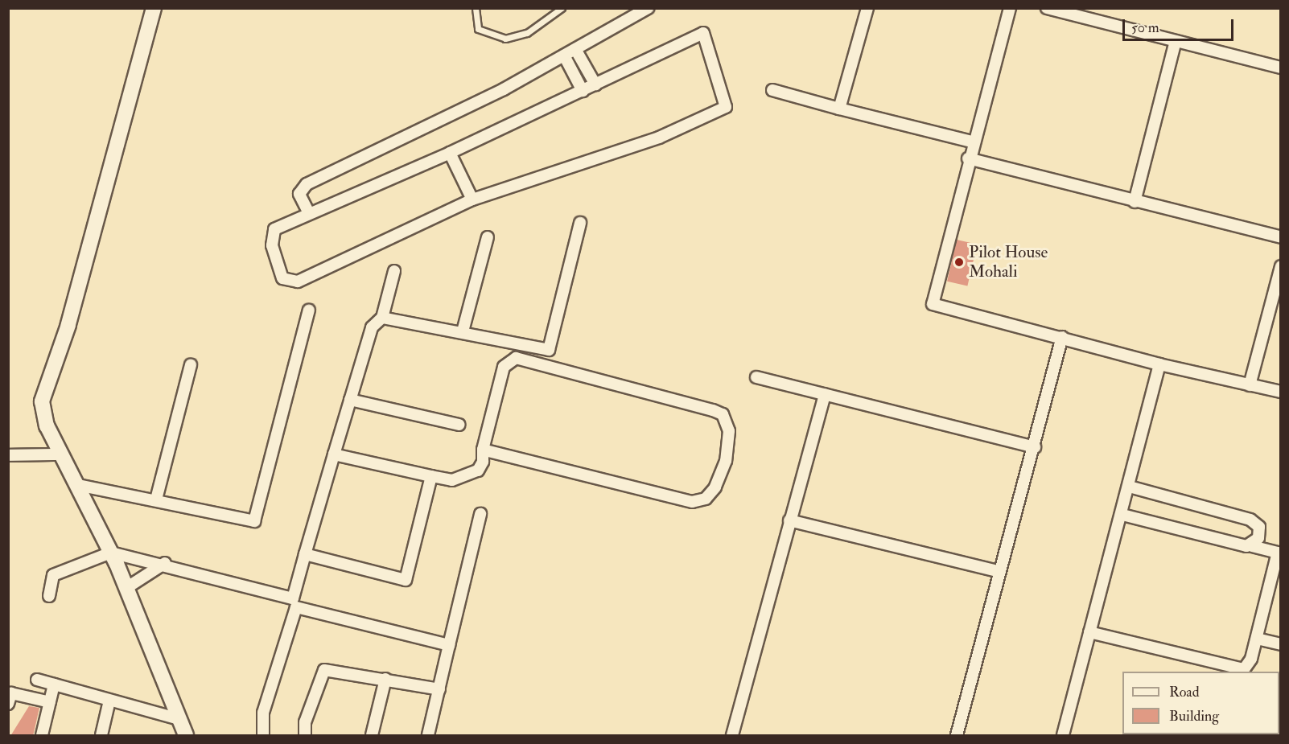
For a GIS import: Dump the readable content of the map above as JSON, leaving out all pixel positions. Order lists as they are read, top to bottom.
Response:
{
  "places": ["Pilot House Mohali"],
  "legend": ["Road", "Building"],
  "scale_bar": "50 m"
}
